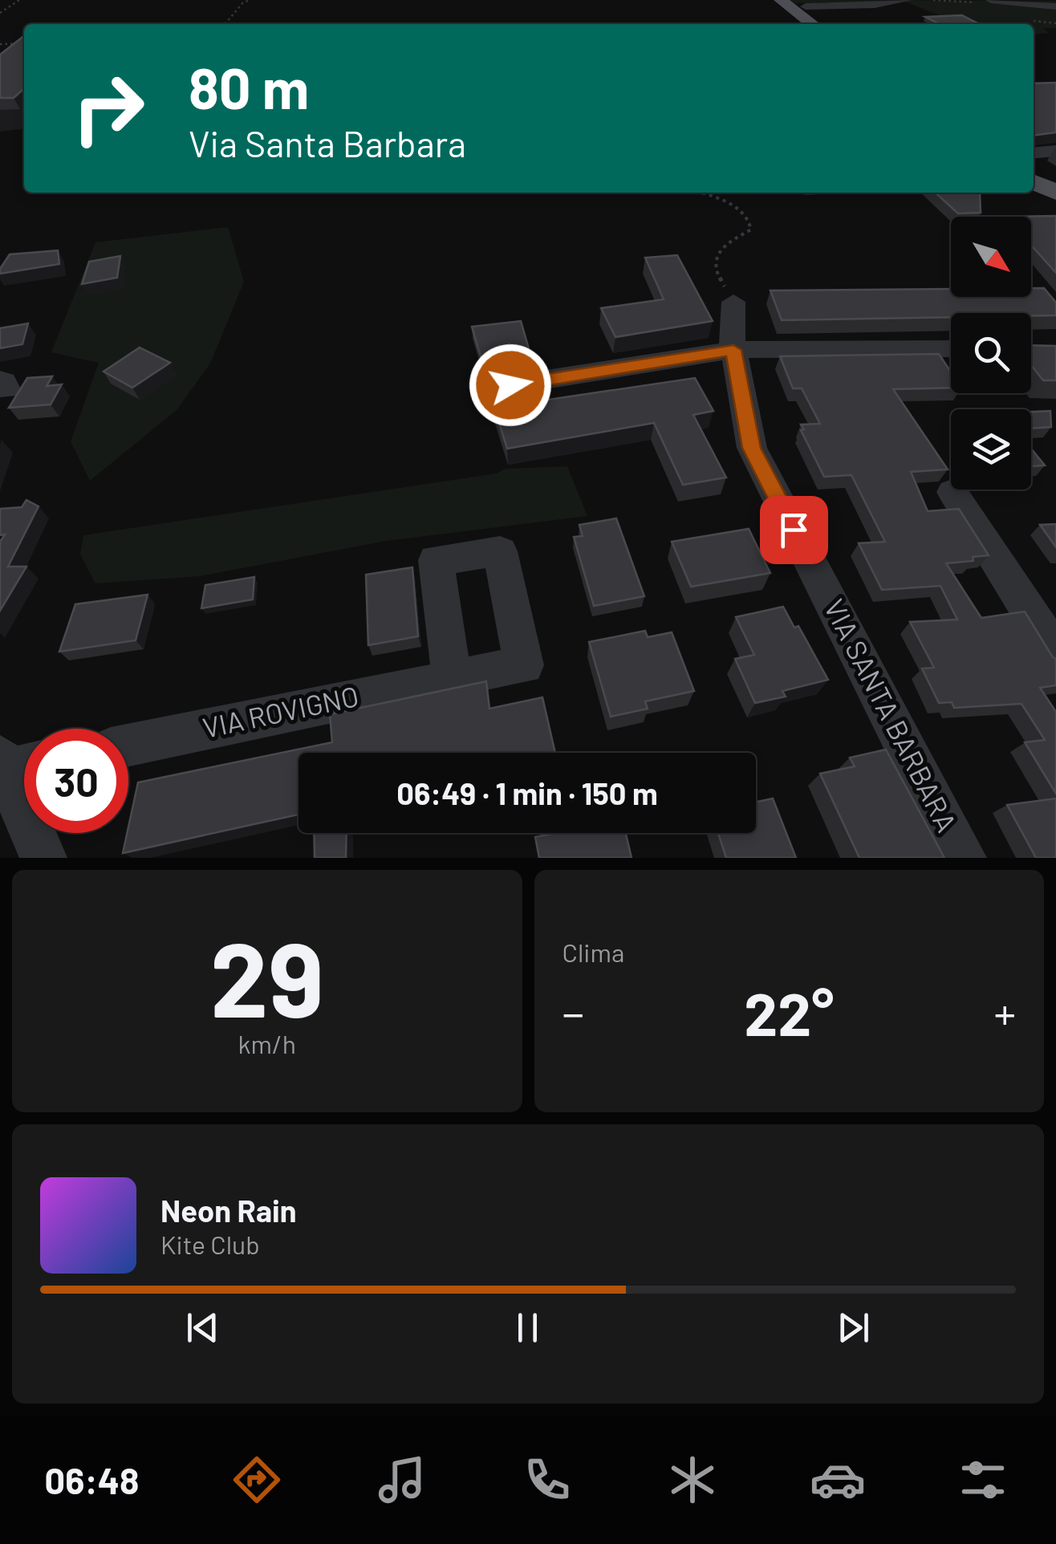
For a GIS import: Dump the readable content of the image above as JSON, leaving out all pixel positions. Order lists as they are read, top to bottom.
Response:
{
  "streets": {
    "street": ["VIA ROVIGNO", "VIA SANTA BARBARA"]
  },
  "north": "bottom right",
  "page": {
    "turn": ["80 m", "Via Santa Barbara"],
    "limit": "30",
    "trip": "06:49 · 1 min · 150 m",
    "tile": [
      ["29", "km/h"],
      "Clima"
    ],
    "heat": ["−", "22°", "+"],
    "song": ["Neon Rain", "Kite Club"],
    "tabs": "06:48"
  }
}
